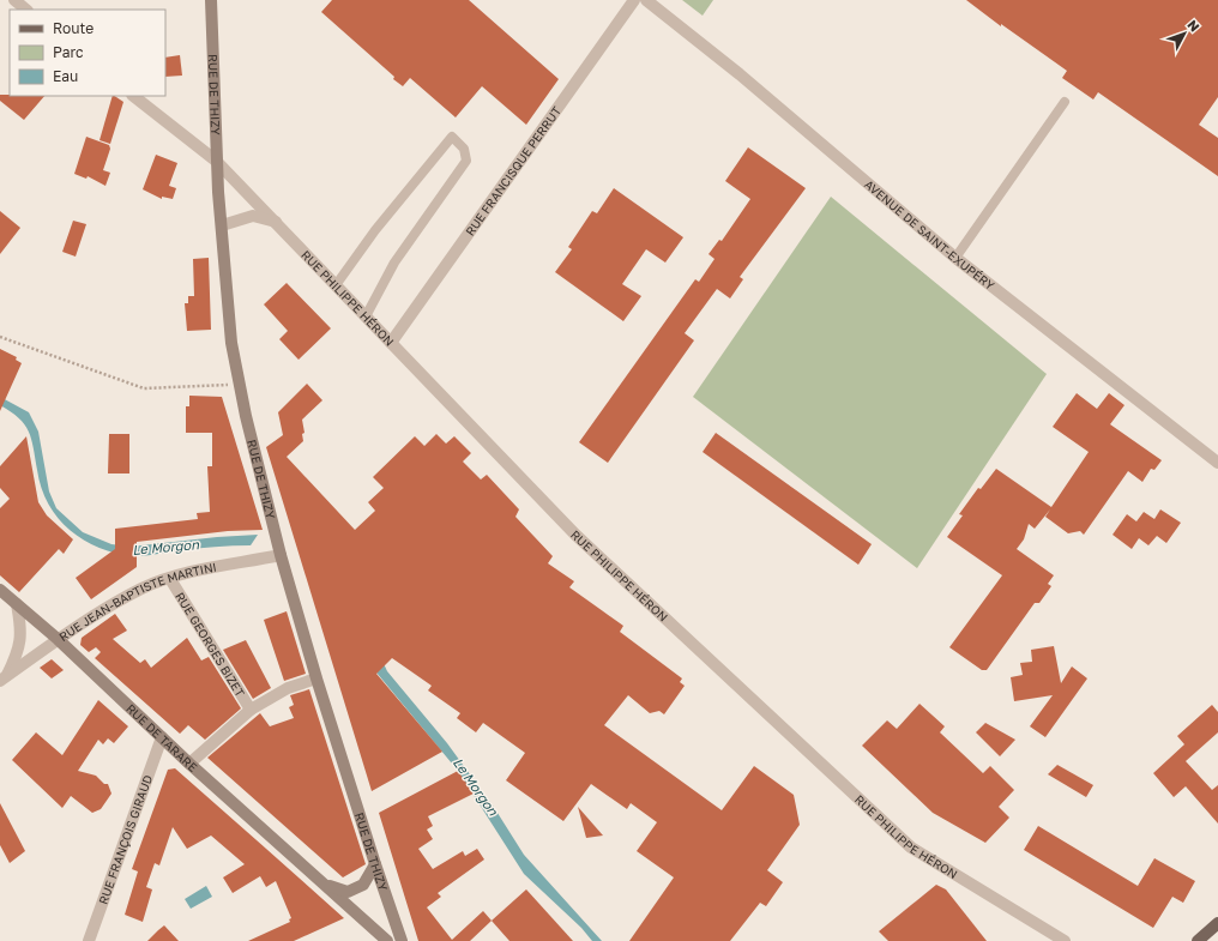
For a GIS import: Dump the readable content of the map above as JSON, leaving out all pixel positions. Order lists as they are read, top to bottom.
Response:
{
  "streets": {
    "main road": ["RUE DE THIZY", "RUE DE TARARE"],
    "street": [
      "RUE FRANCISQUE PERRUT",
      "AVENUE DE SAINT-EXUPÉRY",
      "RUE PHILIPPE HÉRON",
      "RUE JEAN-BAPTISTE MARTINI",
      "RUE GEORGES BIZET",
      "RUE FRANÇOIS GIRAUD"
    ]
  },
  "crossings": [
    ["RUE DE THIZY", "RUE PHILIPPE HÉRON"],
    ["RUE DE THIZY", "RUE JEAN-BAPTISTE MARTINI"],
    ["RUE DE THIZY", "RUE DE TARARE"],
    ["RUE FRANCISQUE PERRUT", "RUE PHILIPPE HÉRON"],
    ["RUE JEAN-BAPTISTE MARTINI", "RUE GEORGES BIZET"],
    ["RUE JEAN-BAPTISTE MARTINI", "RUE DE TARARE"],
    ["RUE DE TARARE", "RUE FRANÇOIS GIRAUD"]
  ],
  "water": ["Le Morgon"],
  "legend": ["Route", "Parc", "Eau"],
  "north": "top right"
}
